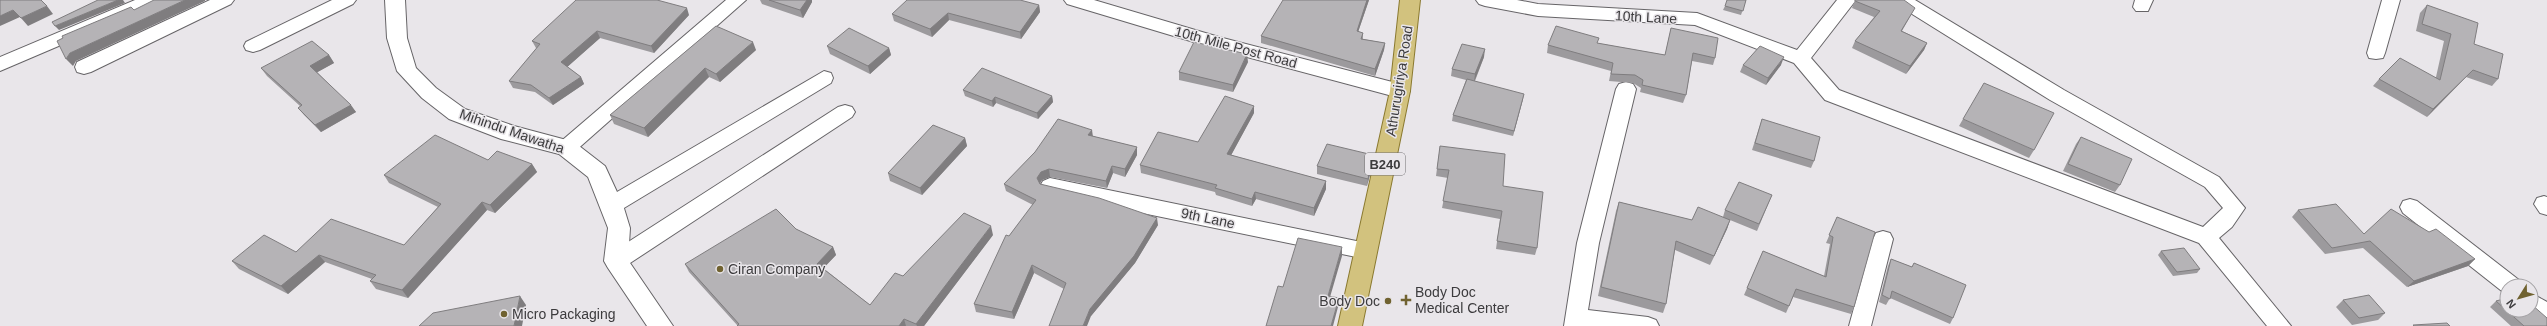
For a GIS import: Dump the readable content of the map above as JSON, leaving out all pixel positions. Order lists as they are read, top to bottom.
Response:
{
  "streets": {
    "main road": ["Athurugiriya Road", "B240"],
    "street": [
      "10th Lane",
      "10th Mile Post Road",
      "Mihindu Mawatha",
      "9th Lane"
    ]
  },
  "crossings": [
    ["10th Mile Post Road", "Athurugiriya Road"],
    ["Athurugiriya Road", "9th Lane"]
  ],
  "places": {
    "other": ["Ciran Company", "Body Doc", "Micro Packaging"],
    "health": ["Body Doc Medical Center"]
  },
  "north": "bottom left"
}
